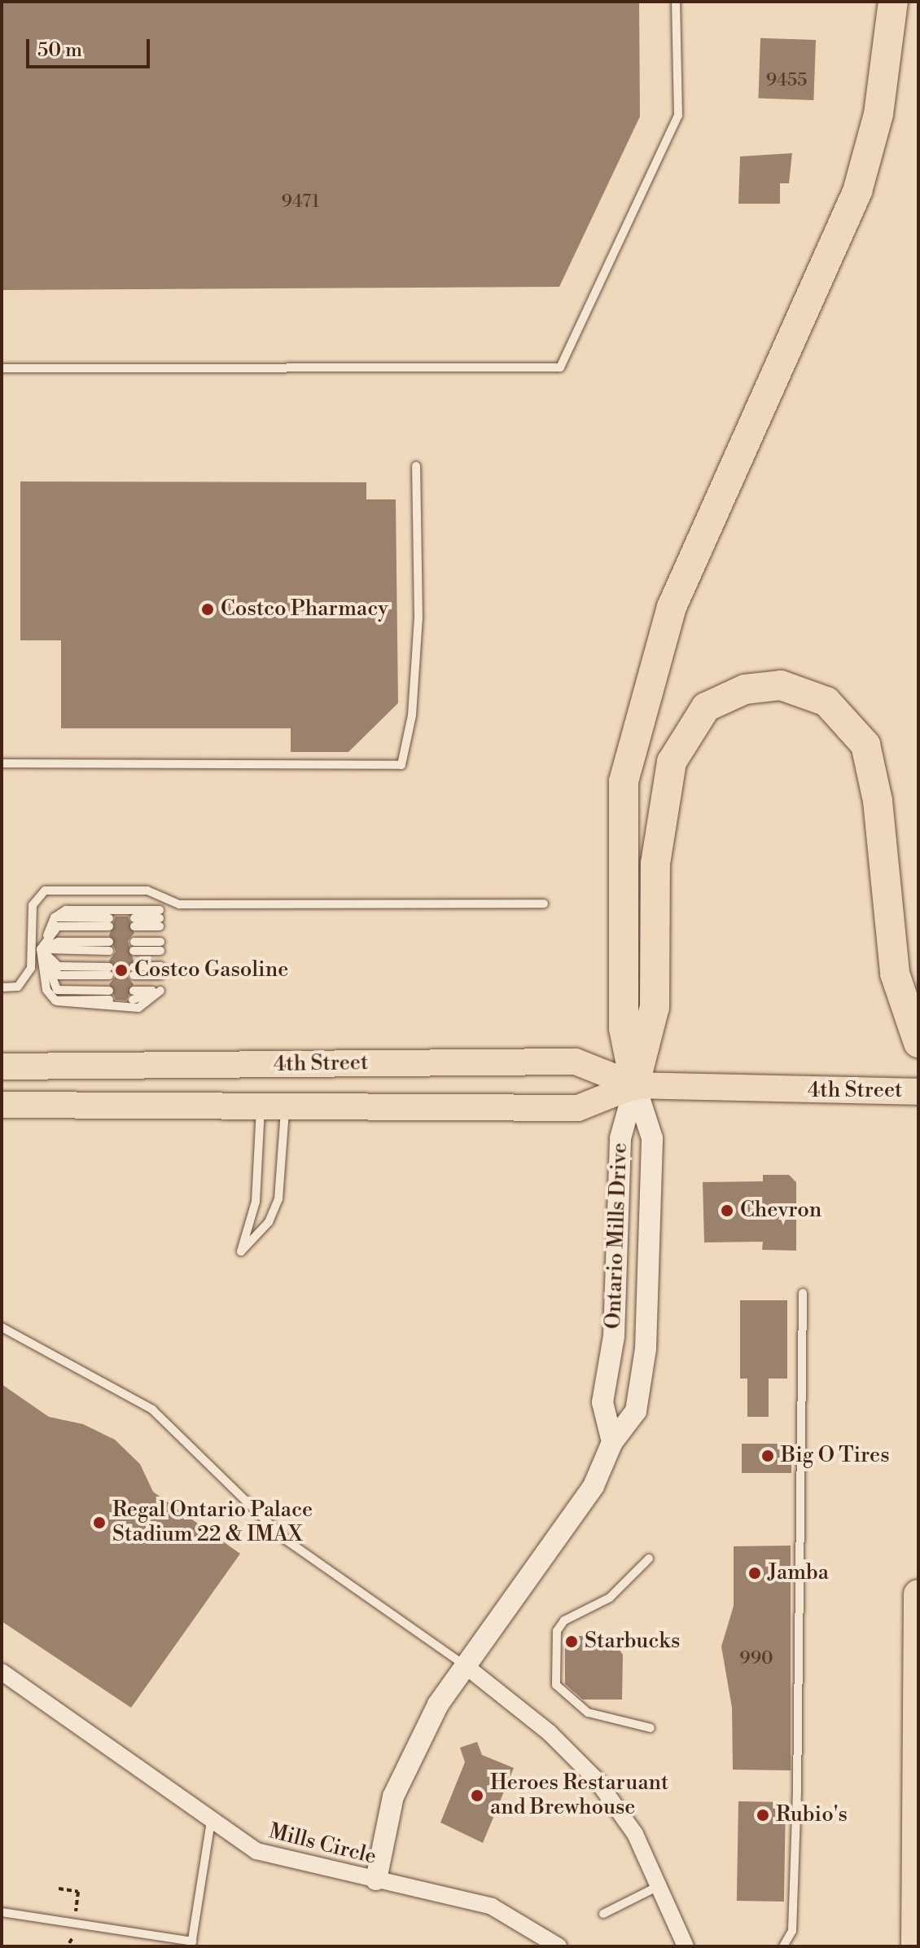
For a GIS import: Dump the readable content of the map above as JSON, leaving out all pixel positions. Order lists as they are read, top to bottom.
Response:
{
  "streets": {
    "main road": ["4th Street"],
    "street": ["Ontario Mills Drive", "Mills Circle"]
  },
  "crossings": [
    ["4th Street", "Ontario Mills Drive"],
    ["Ontario Mills Drive", "Mills Circle"]
  ],
  "places": [
    "Costco Pharmacy",
    "Costco Gasoline",
    "Chevron",
    "Big O Tires",
    "Regal Ontario Palace Stadium 22 & IMAX",
    "Jamba",
    "Starbucks",
    "Heroes Restaruant and Brewhouse",
    "Rubio's"
  ],
  "house_numbers": ["9455", "9471", "990"],
  "scale_bar": "50 m"
}
